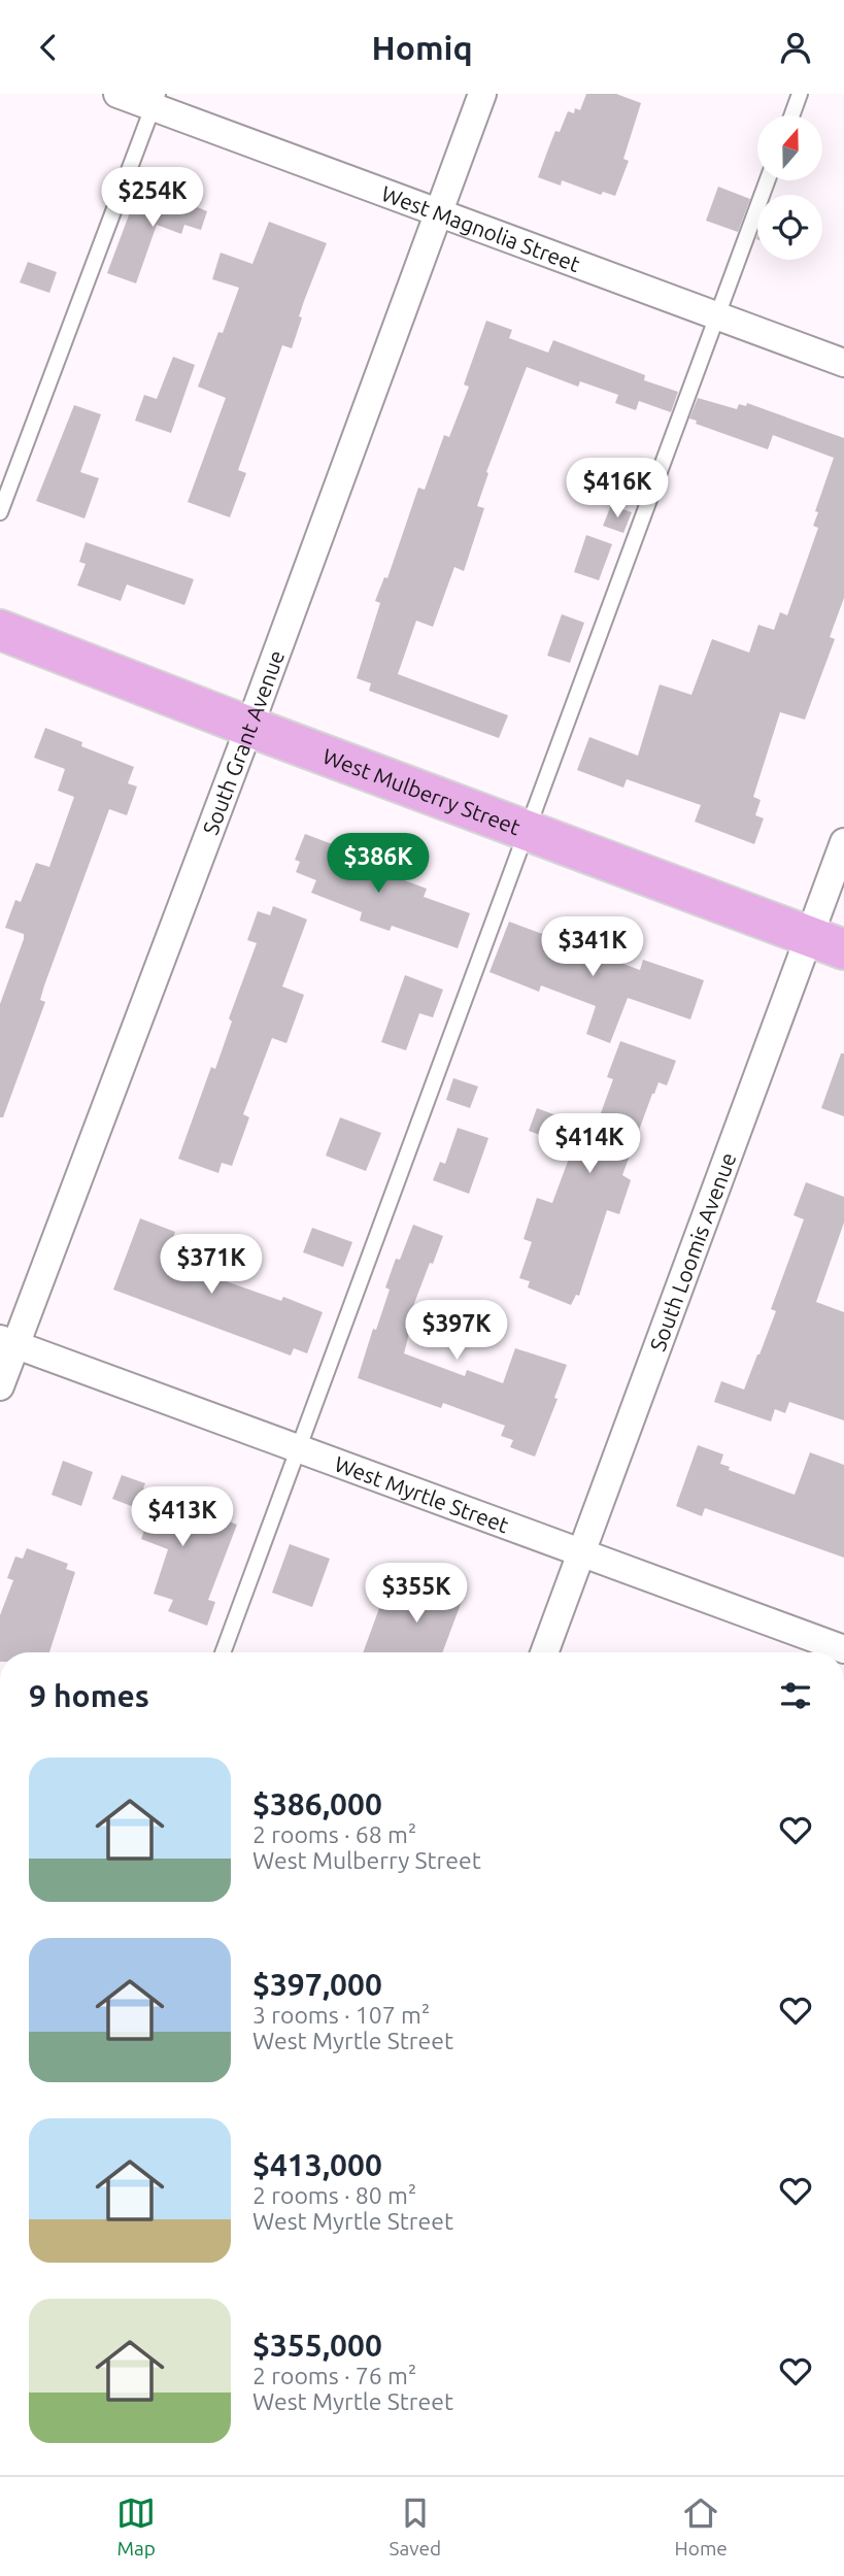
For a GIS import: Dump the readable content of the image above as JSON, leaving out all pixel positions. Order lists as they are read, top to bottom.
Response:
{
  "streets": {
    "main road": ["West Mulberry Street"],
    "street": [
      "West Magnolia Street",
      "South Grant Avenue",
      "South Loomis Avenue",
      "West Myrtle Street"
    ]
  },
  "crossings": [
    ["West Magnolia Street", "South Grant Avenue"],
    ["South Grant Avenue", "West Mulberry Street"],
    ["South Grant Avenue", "West Myrtle Street"],
    ["West Mulberry Street", "South Loomis Avenue"],
    ["South Loomis Avenue", "West Myrtle Street"]
  ],
  "north": "top",
  "page": {
    "header": "Homiq",
    "price": [
      "$254K",
      "$416K",
      "$386K",
      "$341K",
      "$414K",
      "$371K",
      "$397K",
      "$413K",
      "$355K"
    ],
    "heading": "9 homes",
    "list": [
      {
        "name": "$386,000",
        "note": "2 rooms · 68 m² · West Mulberry Street"
      },
      {
        "name": "$397,000",
        "note": "3 rooms · 107 m² · West Myrtle Street"
      },
      {
        "name": "$413,000",
        "note": "2 rooms · 80 m² · West Myrtle Street"
      },
      {
        "name": "$355,000",
        "note": "2 rooms · 76 m² · West Myrtle Street"
      }
    ],
    "tabs": ["Map", "Saved", "Home"]
  }
}
